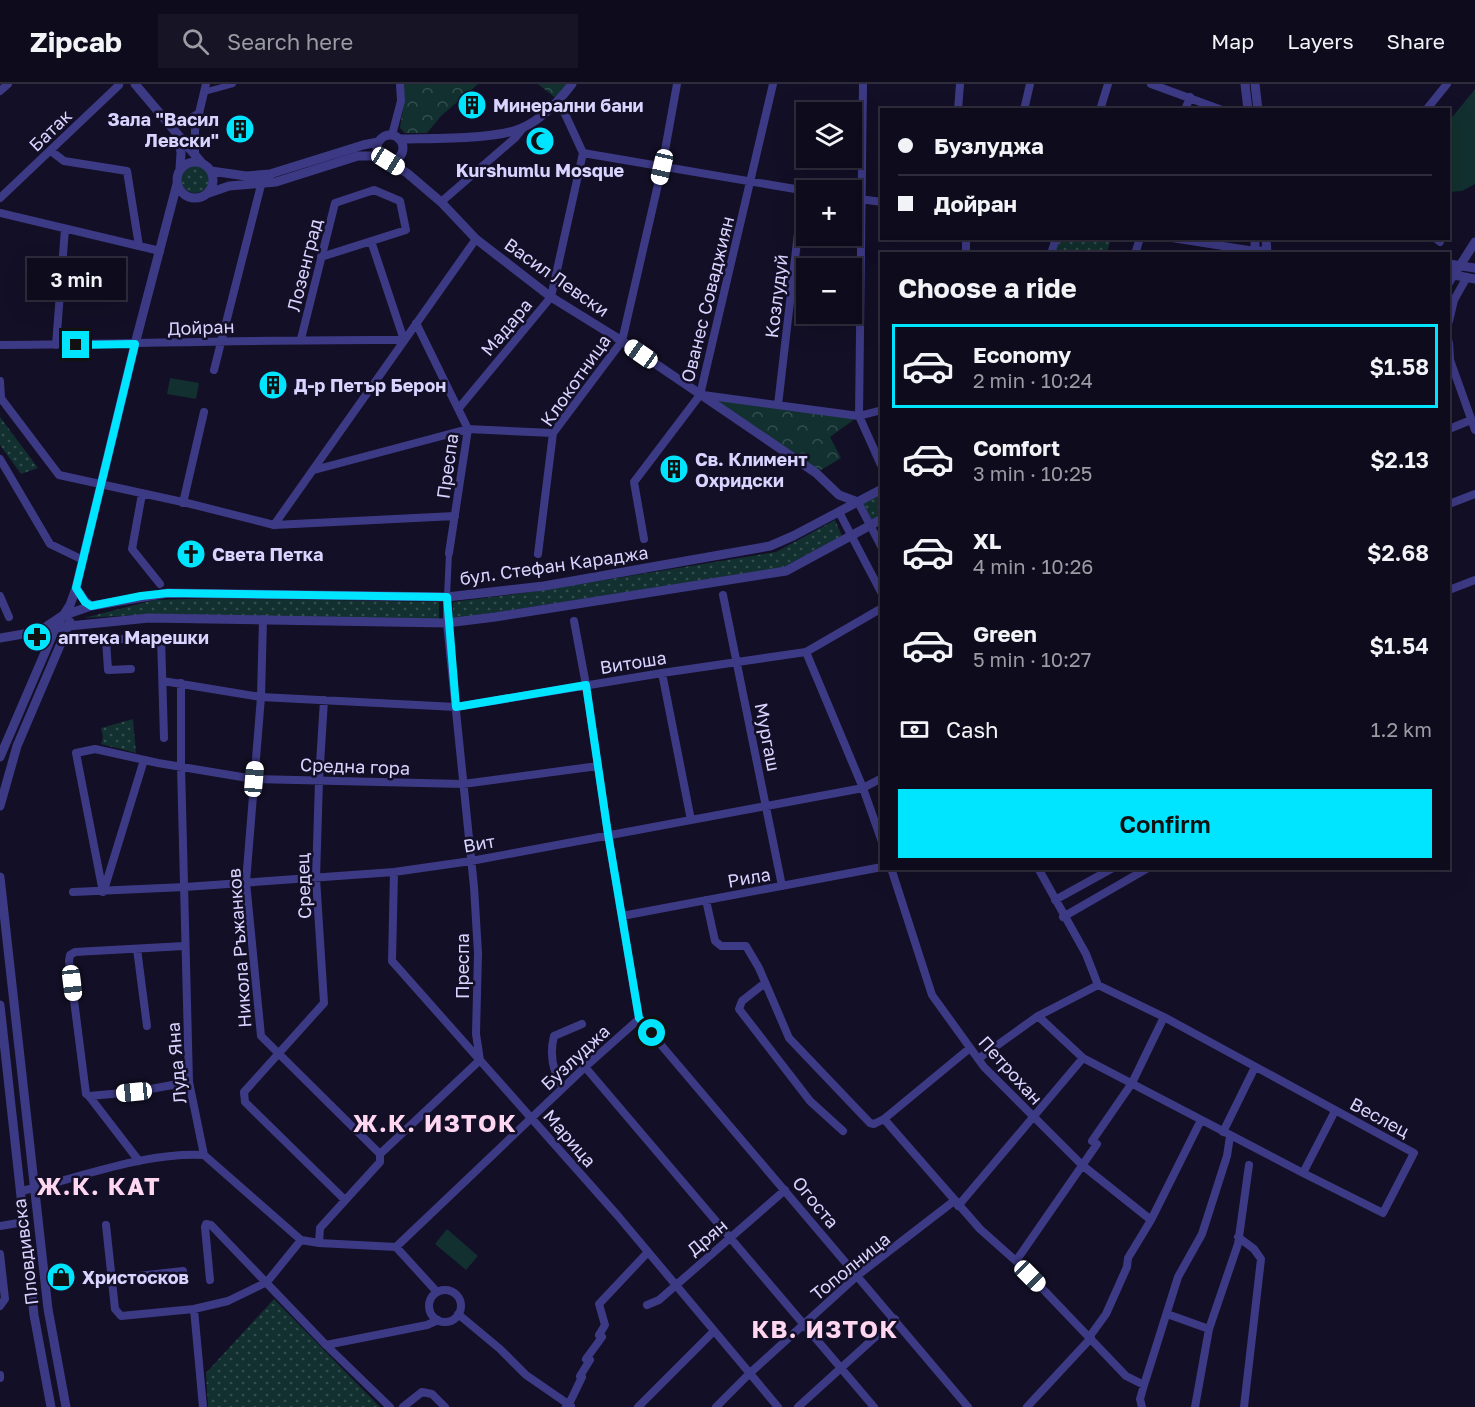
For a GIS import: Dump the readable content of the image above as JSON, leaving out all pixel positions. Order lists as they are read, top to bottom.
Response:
{
  "streets": {
    "street": [
      "Батак",
      "Лозенград",
      "Васил Левски",
      "Козлудуй",
      "Ованес Соваджиян",
      "Дойран",
      "Мадара",
      "Клокотница",
      "Преспа",
      "бул. Стефан Караджа",
      "Витоша",
      "Мургаш",
      "Средна гора",
      "Вит",
      "Рила",
      "Средец",
      "Никола Ръжанков",
      "Бузлуджа",
      "Луда Яна",
      "Петрохан",
      "Веслец",
      "Марица",
      "Огоста",
      "Дрян",
      "Пловдивска",
      "Тополница"
    ]
  },
  "crossings": [
    ["Лозенград", "Дойран"],
    ["Васил Левски", "Козлудуй"],
    ["Васил Левски", "Ованес Соваджиян"],
    ["Васил Левски", "Мадара"],
    ["Васил Левски", "Клокотница"],
    ["Мадара", "Преспа"],
    ["Преспа", "бул. Стефан Караджа"],
    ["Преспа", "Витоша"],
    ["Преспа", "Средна гора"],
    ["Преспа", "Вит"],
    ["Преспа", "Марица"],
    ["Витоша", "Мургаш"],
    ["Витоша", "Средец"],
    ["Витоша", "Никола Ръжанков"],
    ["Витоша", "Луда Яна"],
    ["Мургаш", "Вит"],
    ["Мургаш", "Рила"],
    ["Средна гора", "Вит"],
    ["Средна гора", "Средец"],
    ["Средна гора", "Никола Ръжанков"],
    ["Средна гора", "Луда Яна"],
    ["Вит", "Средец"],
    ["Вит", "Никола Ръжанков"],
    ["Вит", "Луда Яна"],
    ["Вит", "Марица"],
    ["Средец", "Никола Ръжанков"],
    ["Бузлуджа", "Марица"],
    ["Бузлуджа", "Огоста"],
    ["Петрохан", "Тополница"],
    ["Веслец", "Тополница"],
    ["Марица", "Дрян"],
    ["Марица", "Тополница"],
    ["Огоста", "Дрян"],
    ["Огоста", "Тополница"]
  ],
  "districts": ["Ж.К. ИЗТОК", "Ж.К. КАТ", "КВ. ИЗТОК"],
  "places": {
    "building": [
      "Минерални бани",
      "Зала \"Васил Левски\"",
      "Д-р Петър Берон",
      "Св. Климент Охридски"
    ],
    "mosque": ["Kurshumlu Mosque"],
    "church": ["Света Петка"],
    "pharmacy": ["аптека Марешки"],
    "shop": ["Христосков"]
  },
  "page": {
    "header": "Zipcab",
    "search": "Search here",
    "nav": ["Map", "Layers", "Share"],
    "map_buttons": ["+", "−"],
    "banner": ["Бузлуджа", "Дойран"],
    "heading": "Choose a ride",
    "bubble": "3 min",
    "list": [
      {
        "name": "Economy",
        "note": "2 min · 10:24",
        "value": "$1.58"
      },
      {
        "name": "Comfort",
        "note": "3 min · 10:25",
        "value": "$2.13"
      },
      {
        "name": "XL",
        "note": "4 min · 10:26",
        "value": "$2.68"
      },
      {
        "name": "Green",
        "note": "5 min · 10:27",
        "value": "$1.54"
      }
    ],
    "pay": ["Cash", "1.2 km"],
    "buttons": "Confirm"
  }
}
